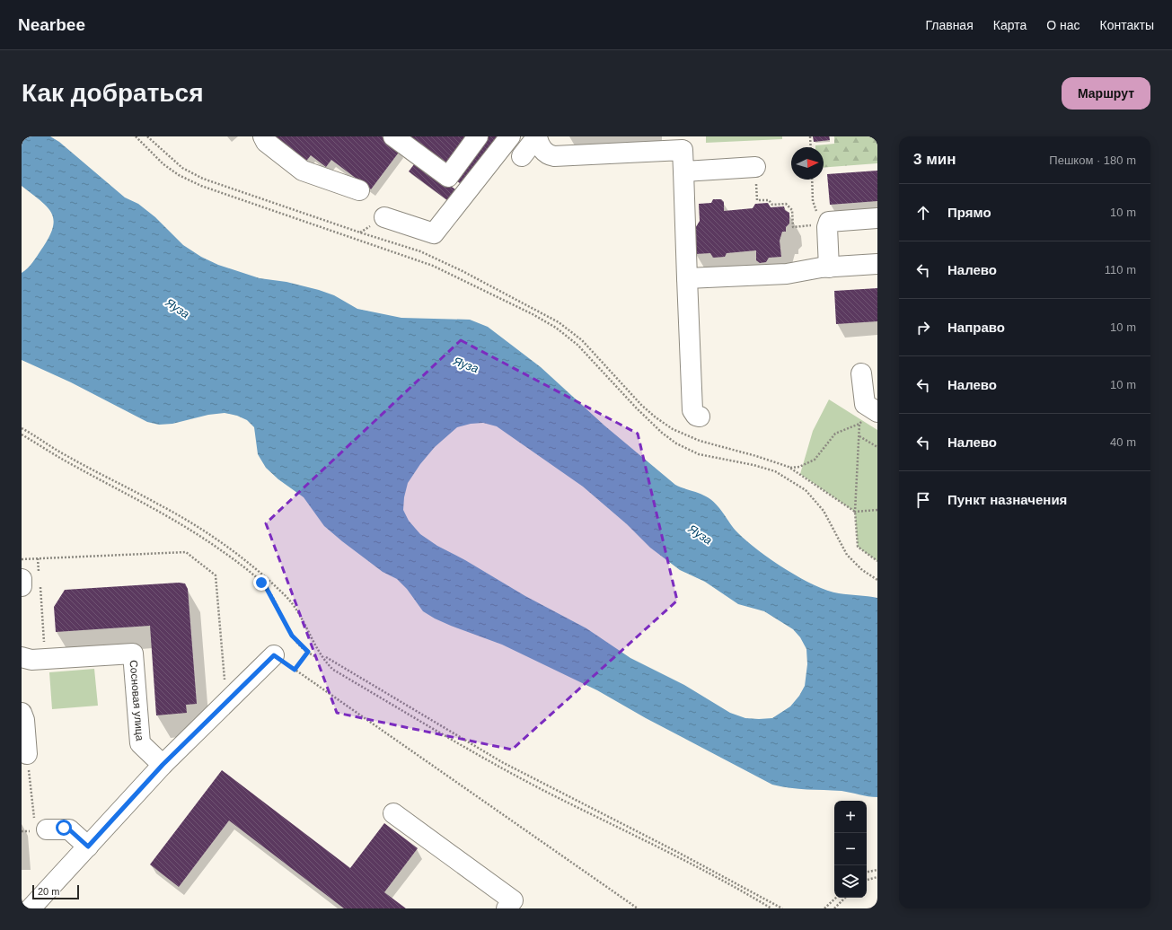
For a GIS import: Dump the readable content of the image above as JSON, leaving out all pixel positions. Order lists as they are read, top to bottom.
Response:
{
  "streets": {
    "street": ["Сосновая улица"]
  },
  "water": ["Яуза"],
  "scale_bar": "20 m",
  "north": "right",
  "page": {
    "header": "Nearbee",
    "nav": [
      "Главная",
      "Карта",
      "О нас",
      "Контакты"
    ],
    "buttons": "Маршрут",
    "title": "Как добраться",
    "heading": ["3 мин", "Пешком · 180 m"],
    "list": [
      ["Прямо", "10 m"],
      ["Налево", "110 m"],
      ["Направо", "10 m"],
      ["Налево", "10 m"],
      ["Налево", "40 m"],
      "Пункт назначения"
    ],
    "map_buttons": ["+", "−"],
    "scale": "20 m"
  }
}
